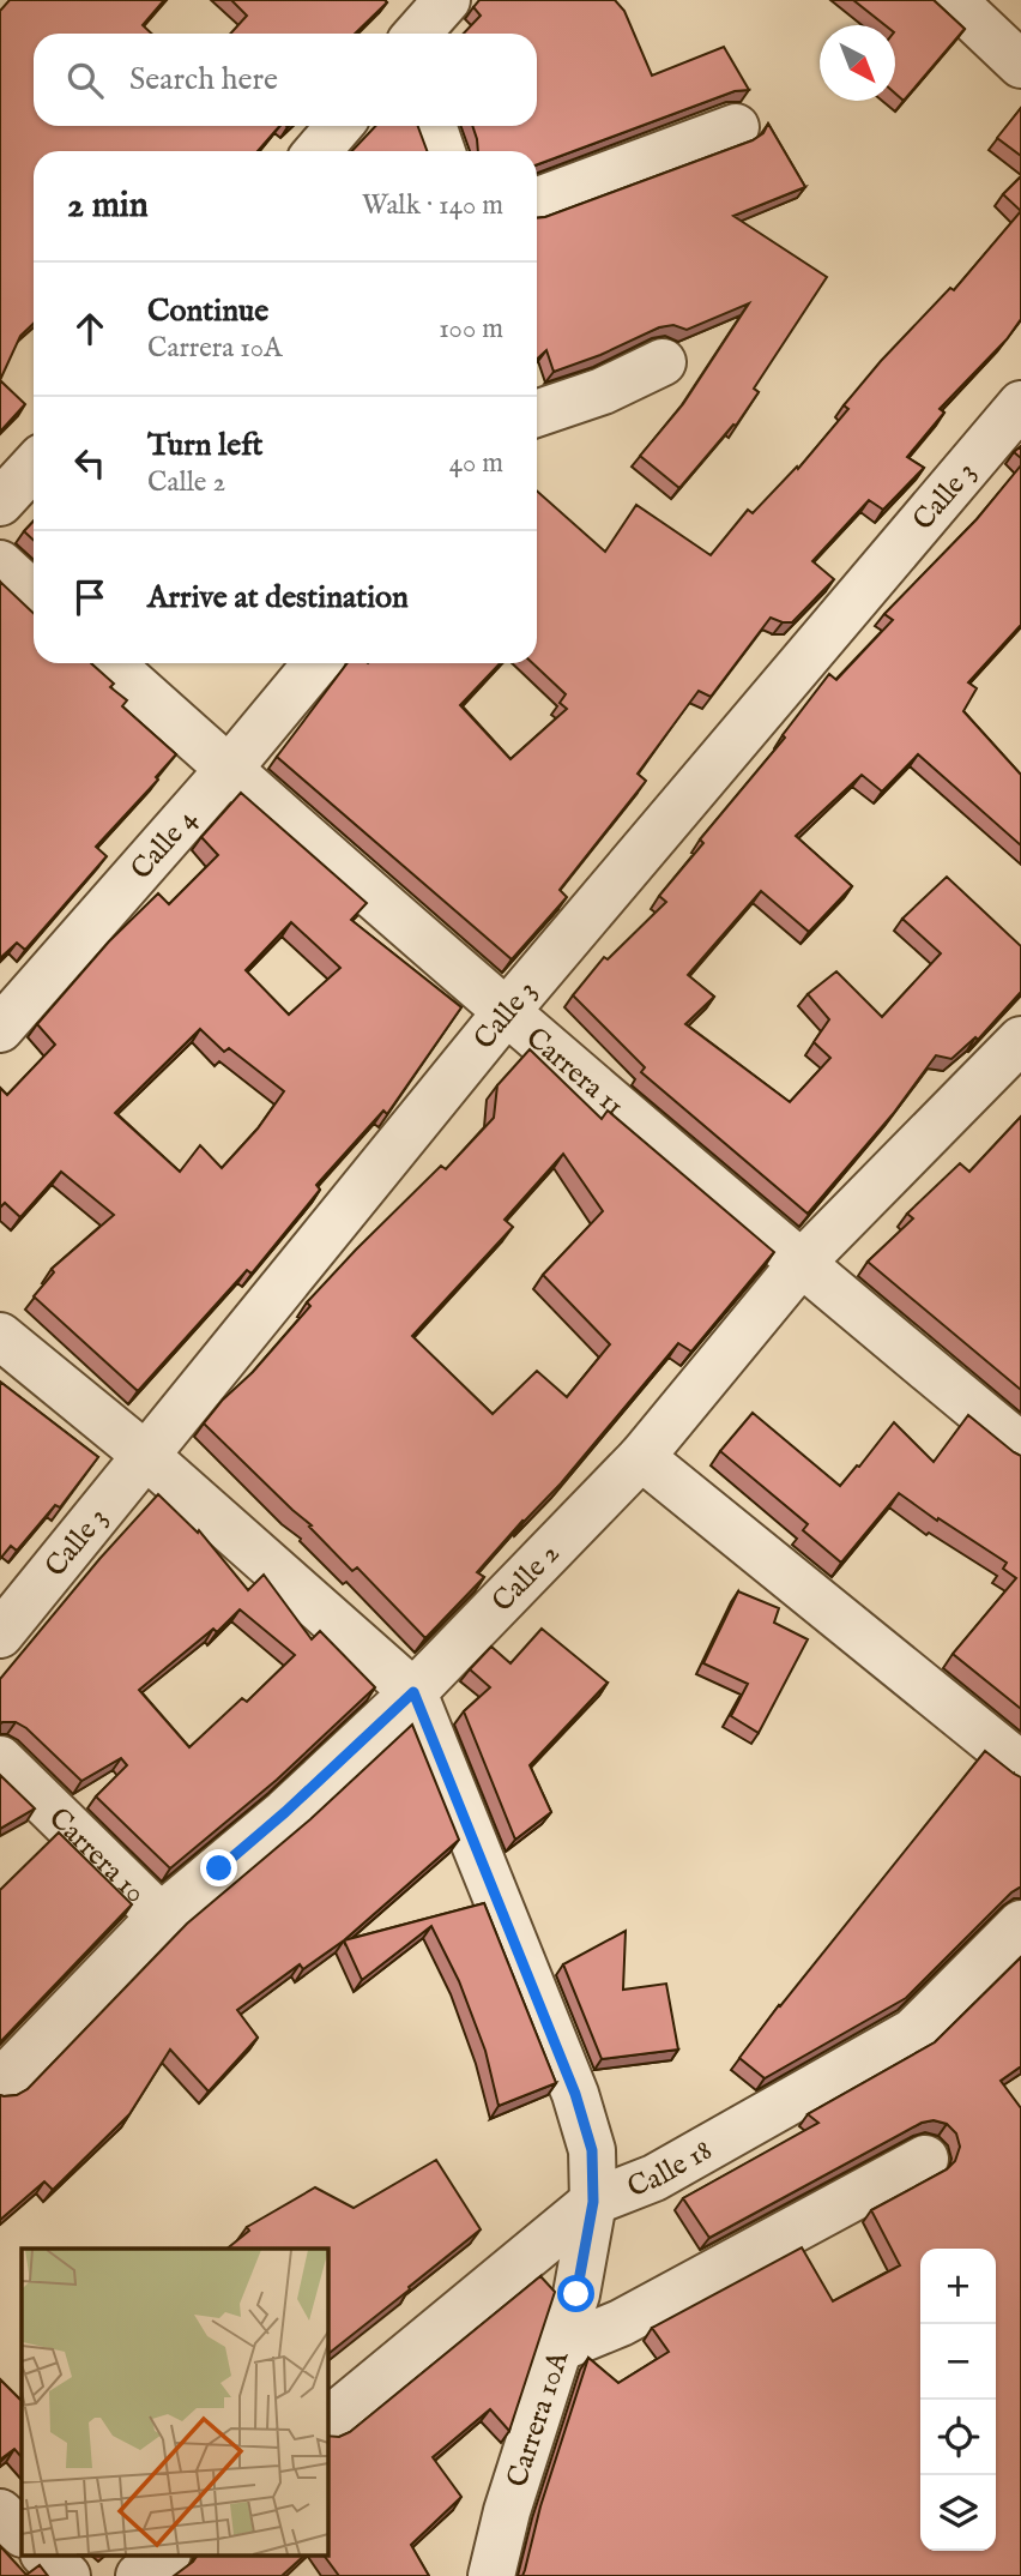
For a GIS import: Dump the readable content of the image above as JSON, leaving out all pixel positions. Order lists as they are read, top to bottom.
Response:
{
  "streets": {
    "street": [
      "Calle 3",
      "Calle 4",
      "Carrera 11",
      "Calle 2",
      "Carrera 10",
      "Calle 18",
      "Carrera 10A"
    ]
  },
  "crossings": [
    ["Calle 3", "Carrera 11"],
    ["Calle 4", "Carrera 11"],
    ["Carrera 11", "Calle 2"],
    ["Calle 2", "Carrera 10"],
    ["Calle 2", "Carrera 10A"],
    ["Calle 18", "Carrera 10A"]
  ],
  "north": "bottom right",
  "page": {
    "search": "Search here",
    "heading": ["2 min", "Walk · 140 m"],
    "list": [
      ["Continue", "Carrera 10A", "100 m"],
      ["Turn left", "Calle 2", "40 m"],
      "Arrive at destination"
    ],
    "map_buttons": ["+", "−"]
  }
}
